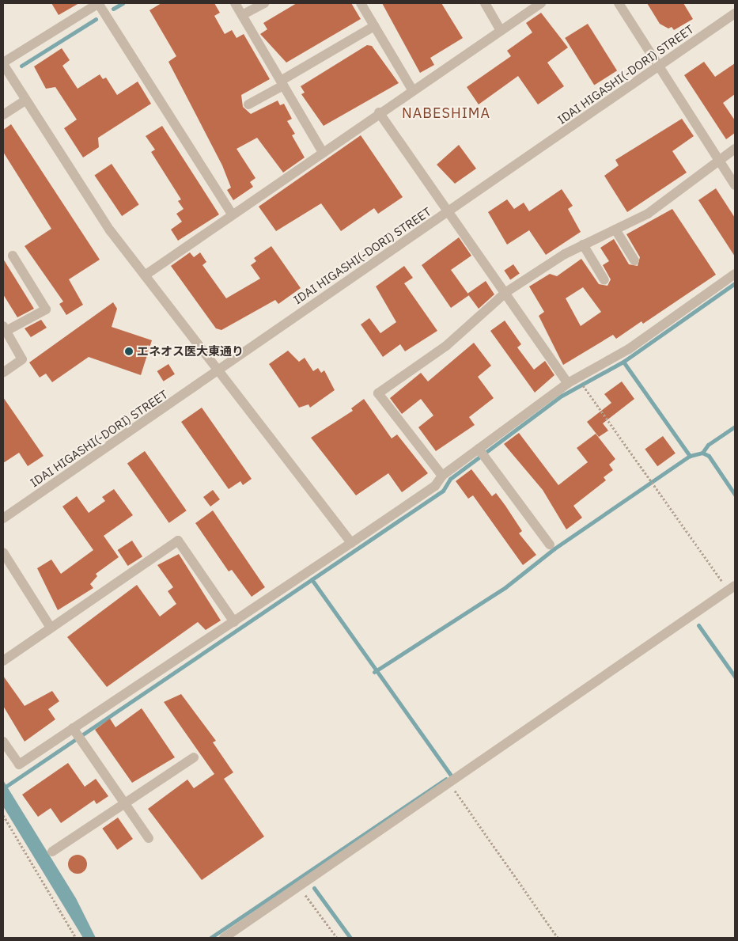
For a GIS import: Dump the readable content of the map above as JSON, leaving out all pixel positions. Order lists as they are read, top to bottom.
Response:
{
  "streets": {
    "street": ["IDAI HIGASHI(-DORI) STREET"]
  },
  "districts": ["NABESHIMA"],
  "places": ["エネオス医大東通り"]
}
